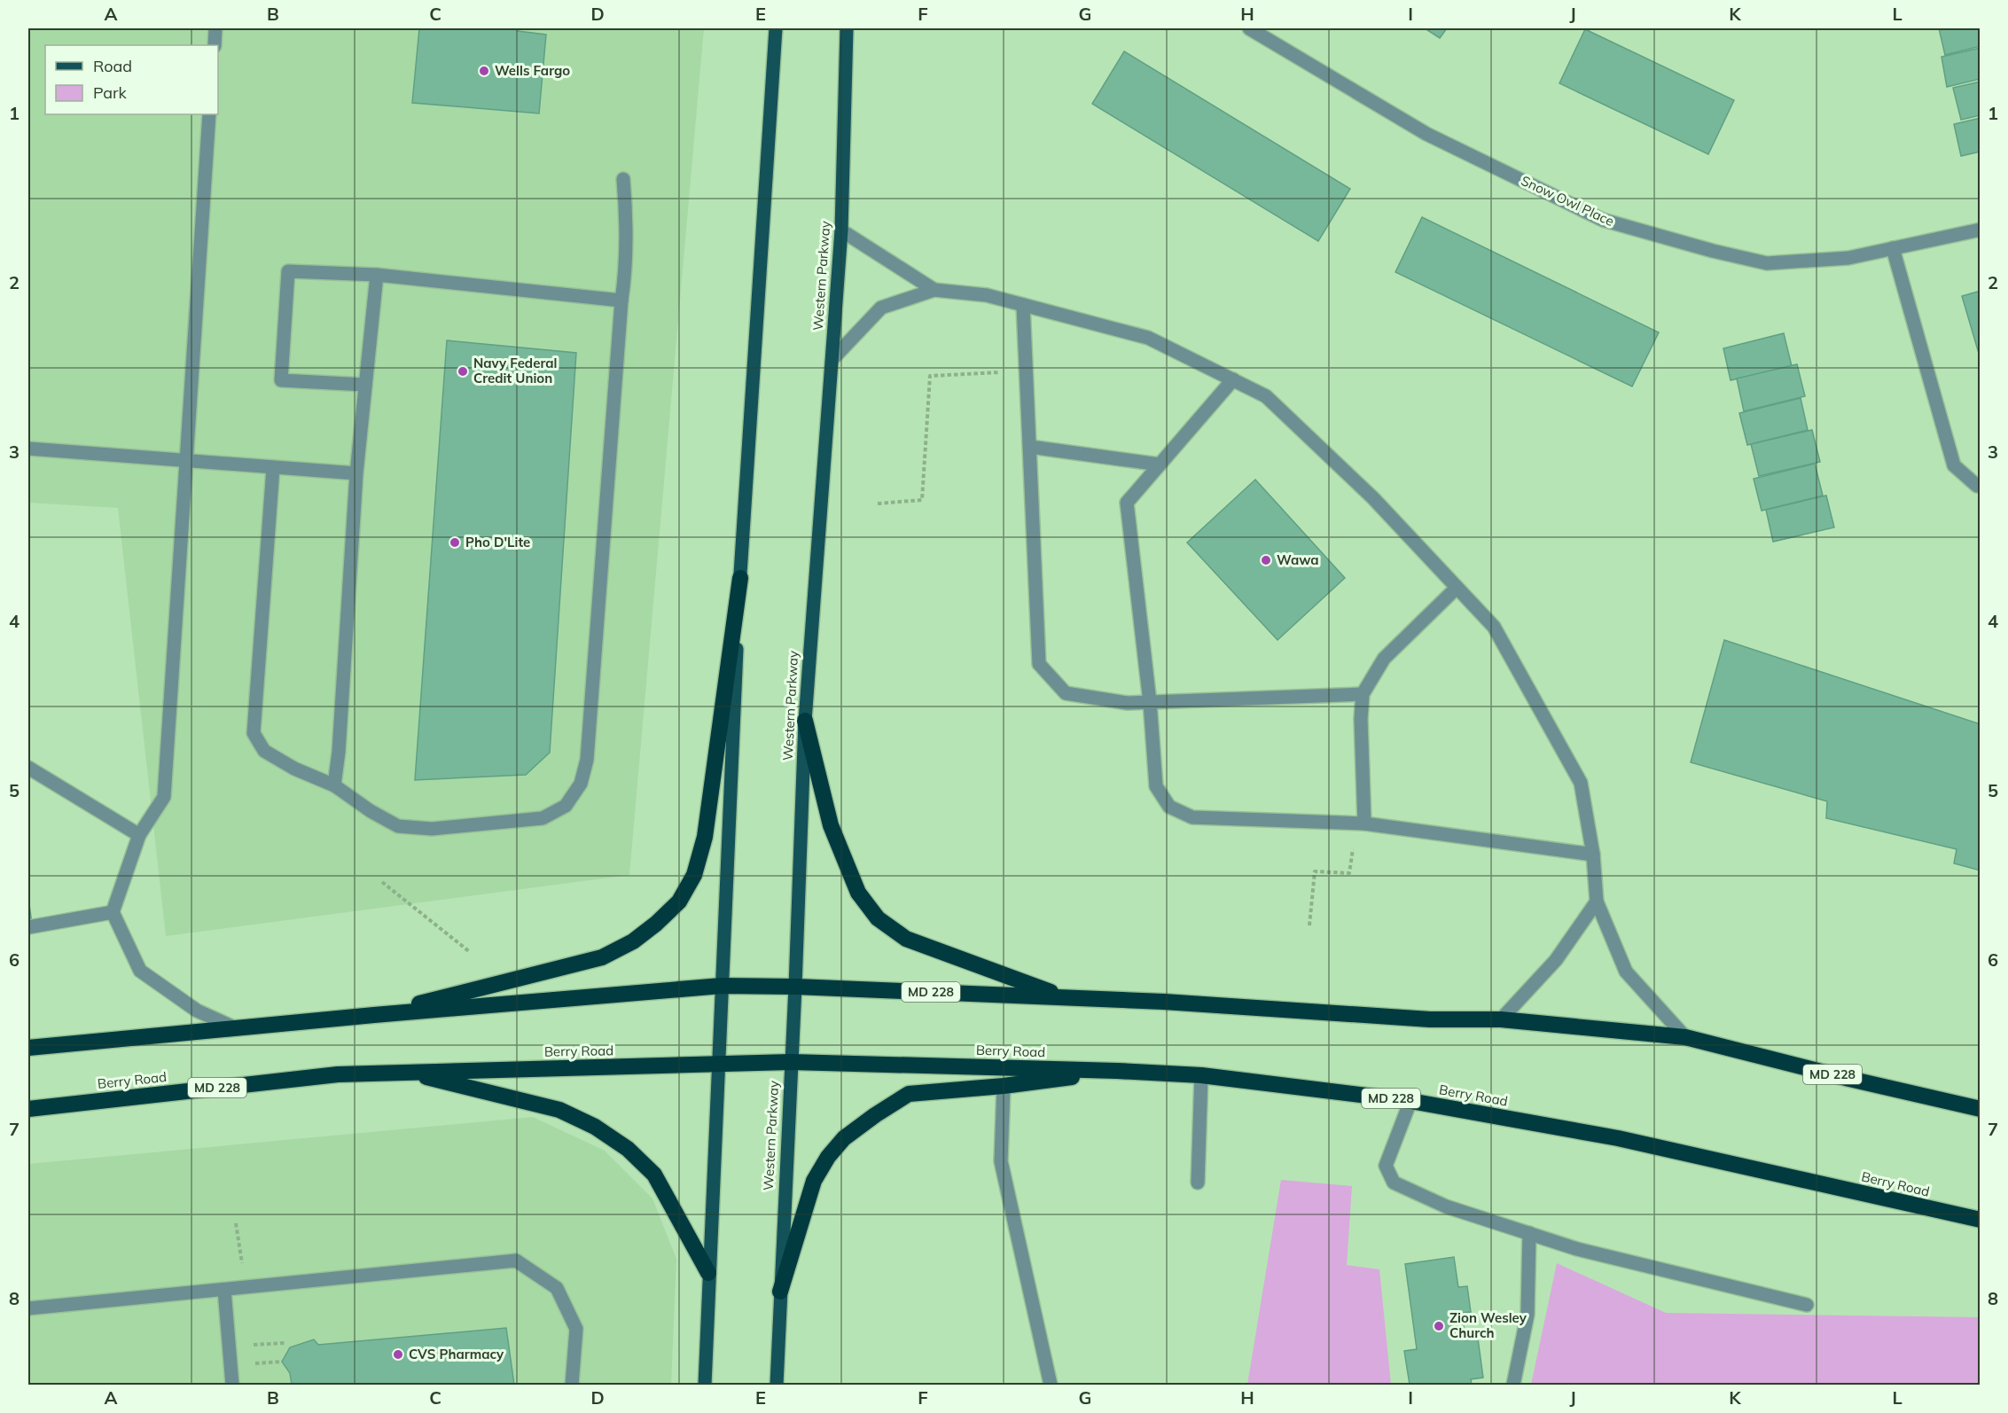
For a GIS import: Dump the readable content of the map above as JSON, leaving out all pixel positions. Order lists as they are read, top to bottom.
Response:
{
  "streets": {
    "highway": ["MD 228", "Berry Road"],
    "main road": ["Western Parkway"],
    "street": ["Snow Owl Place"]
  },
  "crossings": [
    ["Western Parkway", "MD 228"],
    ["Western Parkway", "Berry Road"]
  ],
  "places": [
    "Wells Fargo",
    "Navy Federal Credit Union",
    "Pho D'Lite",
    "Wawa",
    "Zion Wesley Church",
    "CVS Pharmacy"
  ],
  "legend": ["Road", "Park"],
  "grid": {
    "columns": [
      "A",
      "B",
      "C",
      "D",
      "E",
      "F",
      "G",
      "H",
      "I",
      "J",
      "K",
      "L"
    ],
    "rows": [
      "1",
      "2",
      "3",
      "4",
      "5",
      "6",
      "7",
      "8"
    ]
  }
}
